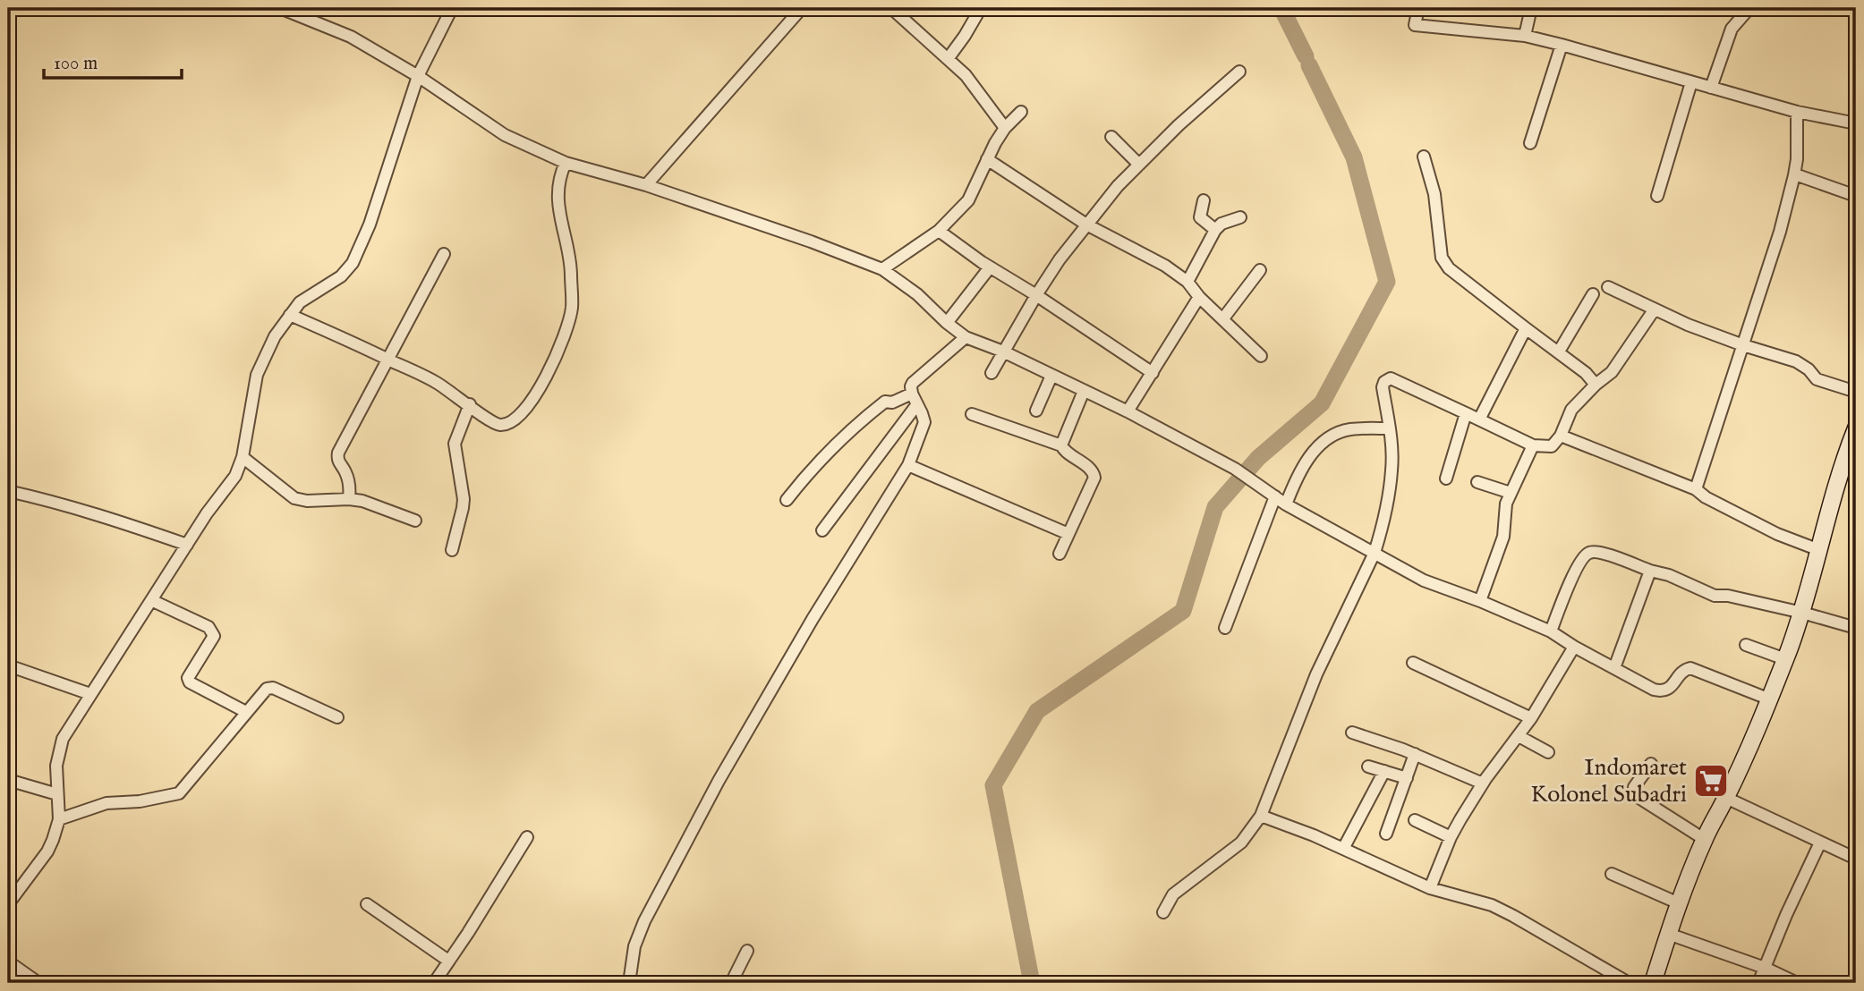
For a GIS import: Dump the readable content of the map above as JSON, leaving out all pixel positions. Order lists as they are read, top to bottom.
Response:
{
  "places": {
    "supermarket": ["Indomaret Kolonel Subadri"]
  },
  "scale_bar": "100 m"
}
